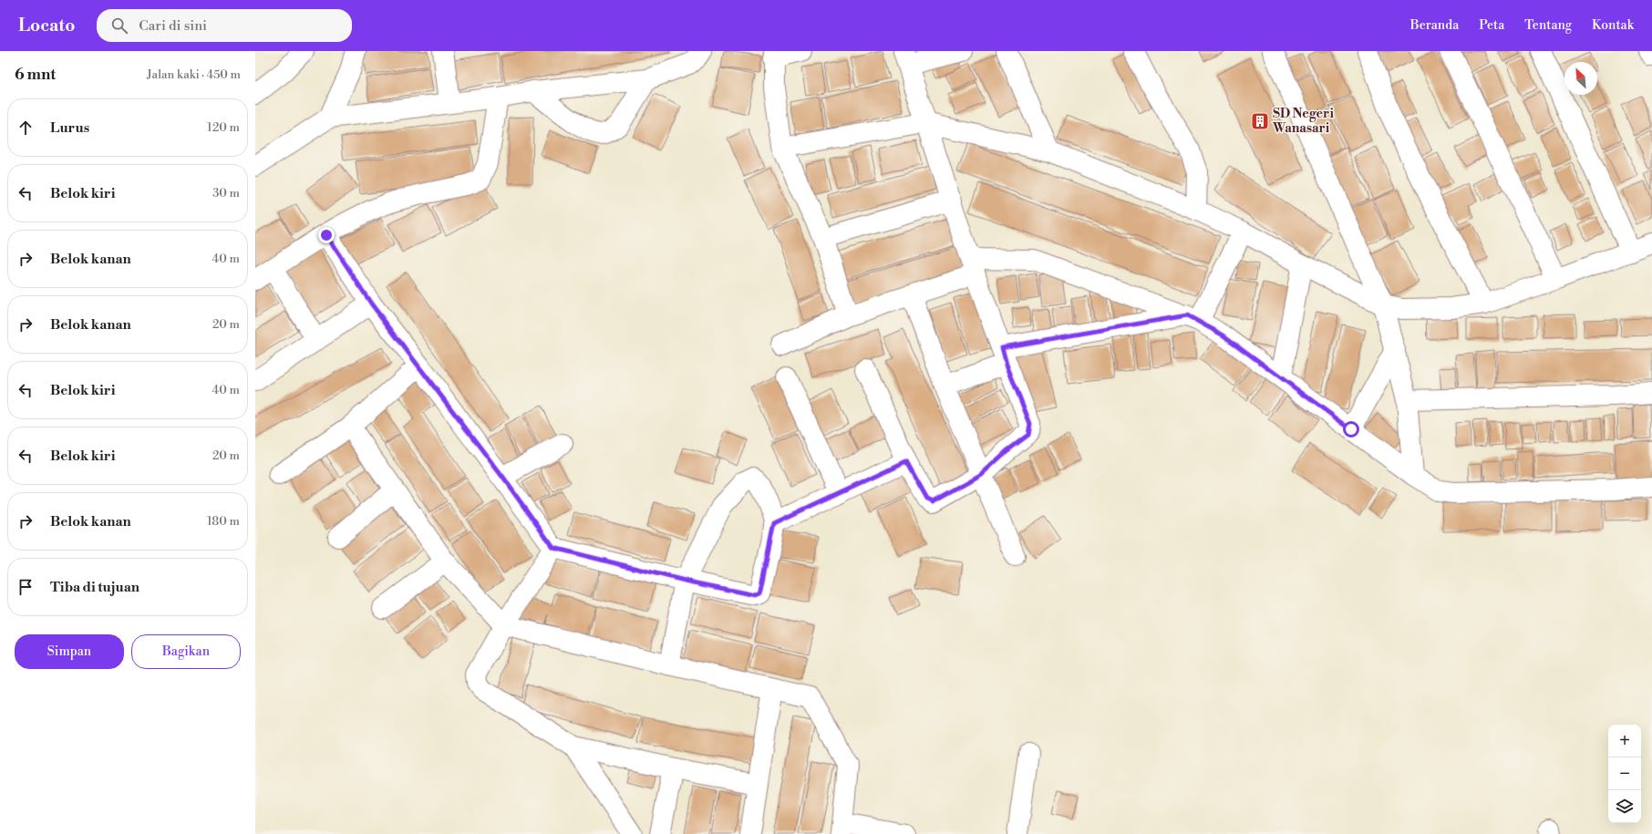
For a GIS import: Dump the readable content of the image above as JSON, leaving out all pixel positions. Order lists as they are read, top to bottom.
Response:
{
  "places": {
    "building": ["SD Negeri Wanasari"]
  },
  "north": "top left",
  "page": {
    "header": "Locato",
    "search": "Cari di sini",
    "nav": [
      "Beranda",
      "Peta",
      "Tentang",
      "Kontak"
    ],
    "heading": ["6 mnt", "Jalan kaki · 450 m"],
    "list": [
      ["Lurus", "120 m"],
      ["Belok kiri", "30 m"],
      ["Belok kanan", "40 m"],
      ["Belok kanan", "20 m"],
      ["Belok kiri", "40 m"],
      ["Belok kiri", "20 m"],
      ["Belok kanan", "180 m"],
      "Tiba di tujuan"
    ],
    "buttons": ["Simpan", "Bagikan"],
    "map_buttons": ["+", "−"]
  }
}
